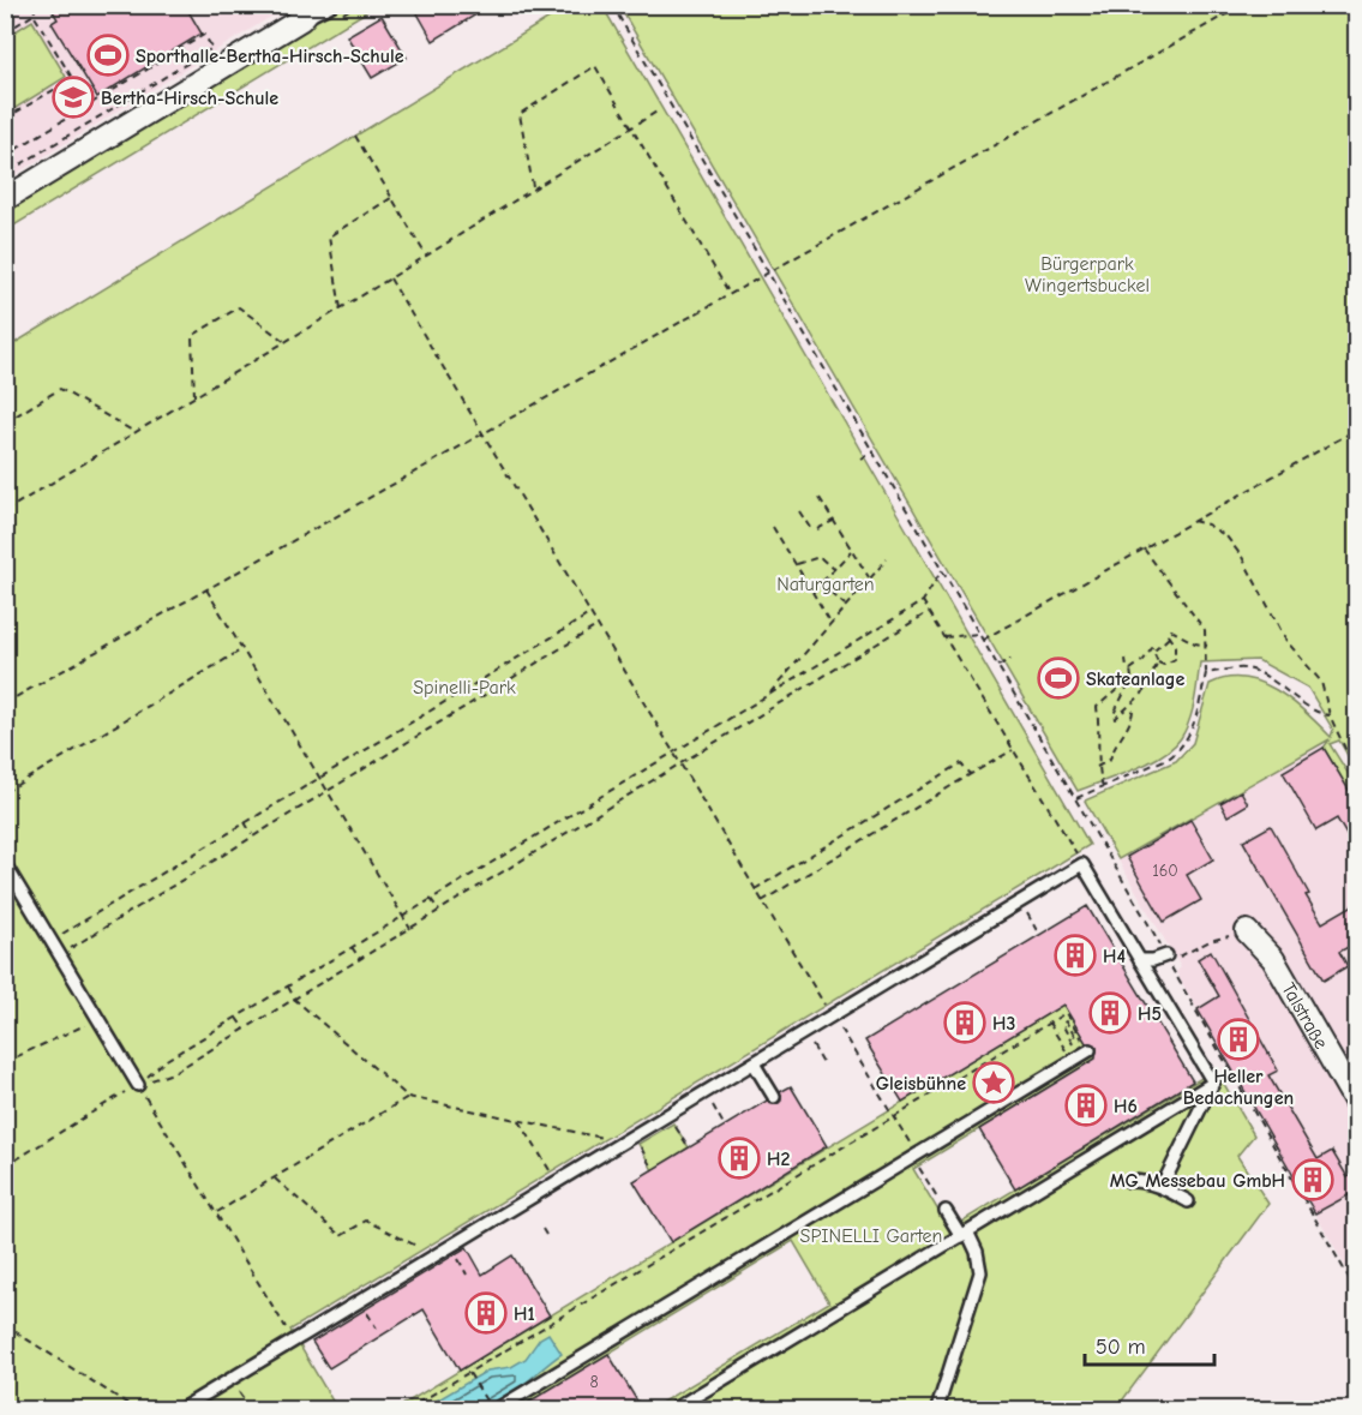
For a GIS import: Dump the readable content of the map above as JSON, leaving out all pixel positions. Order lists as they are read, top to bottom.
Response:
{
  "streets": {
    "street": ["Talstraße"]
  },
  "parks": [
    "Bürgerpark Wingertsbuckel",
    "Naturgarten",
    "Spinelli-Park",
    "SPINELLI Garten"
  ],
  "places": {
    "sports": ["Sporthalle-Bertha-Hirsch-Schule", "Skateanlage"],
    "school or university": ["Bertha-Hirsch-Schule"],
    "building": [
      "H4",
      "H5",
      "H3",
      "Heller Bedachungen",
      "H6",
      "H2",
      "MG Messebau GmbH",
      "H1"
    ],
    "place": ["Gleisbühne"]
  },
  "house_numbers": ["160", "8"],
  "scale_bar": "50 m"
}
